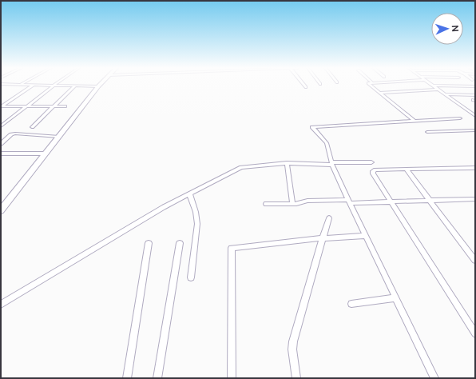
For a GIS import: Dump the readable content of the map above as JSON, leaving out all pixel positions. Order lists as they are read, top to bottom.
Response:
{
  "north": "right"
}
